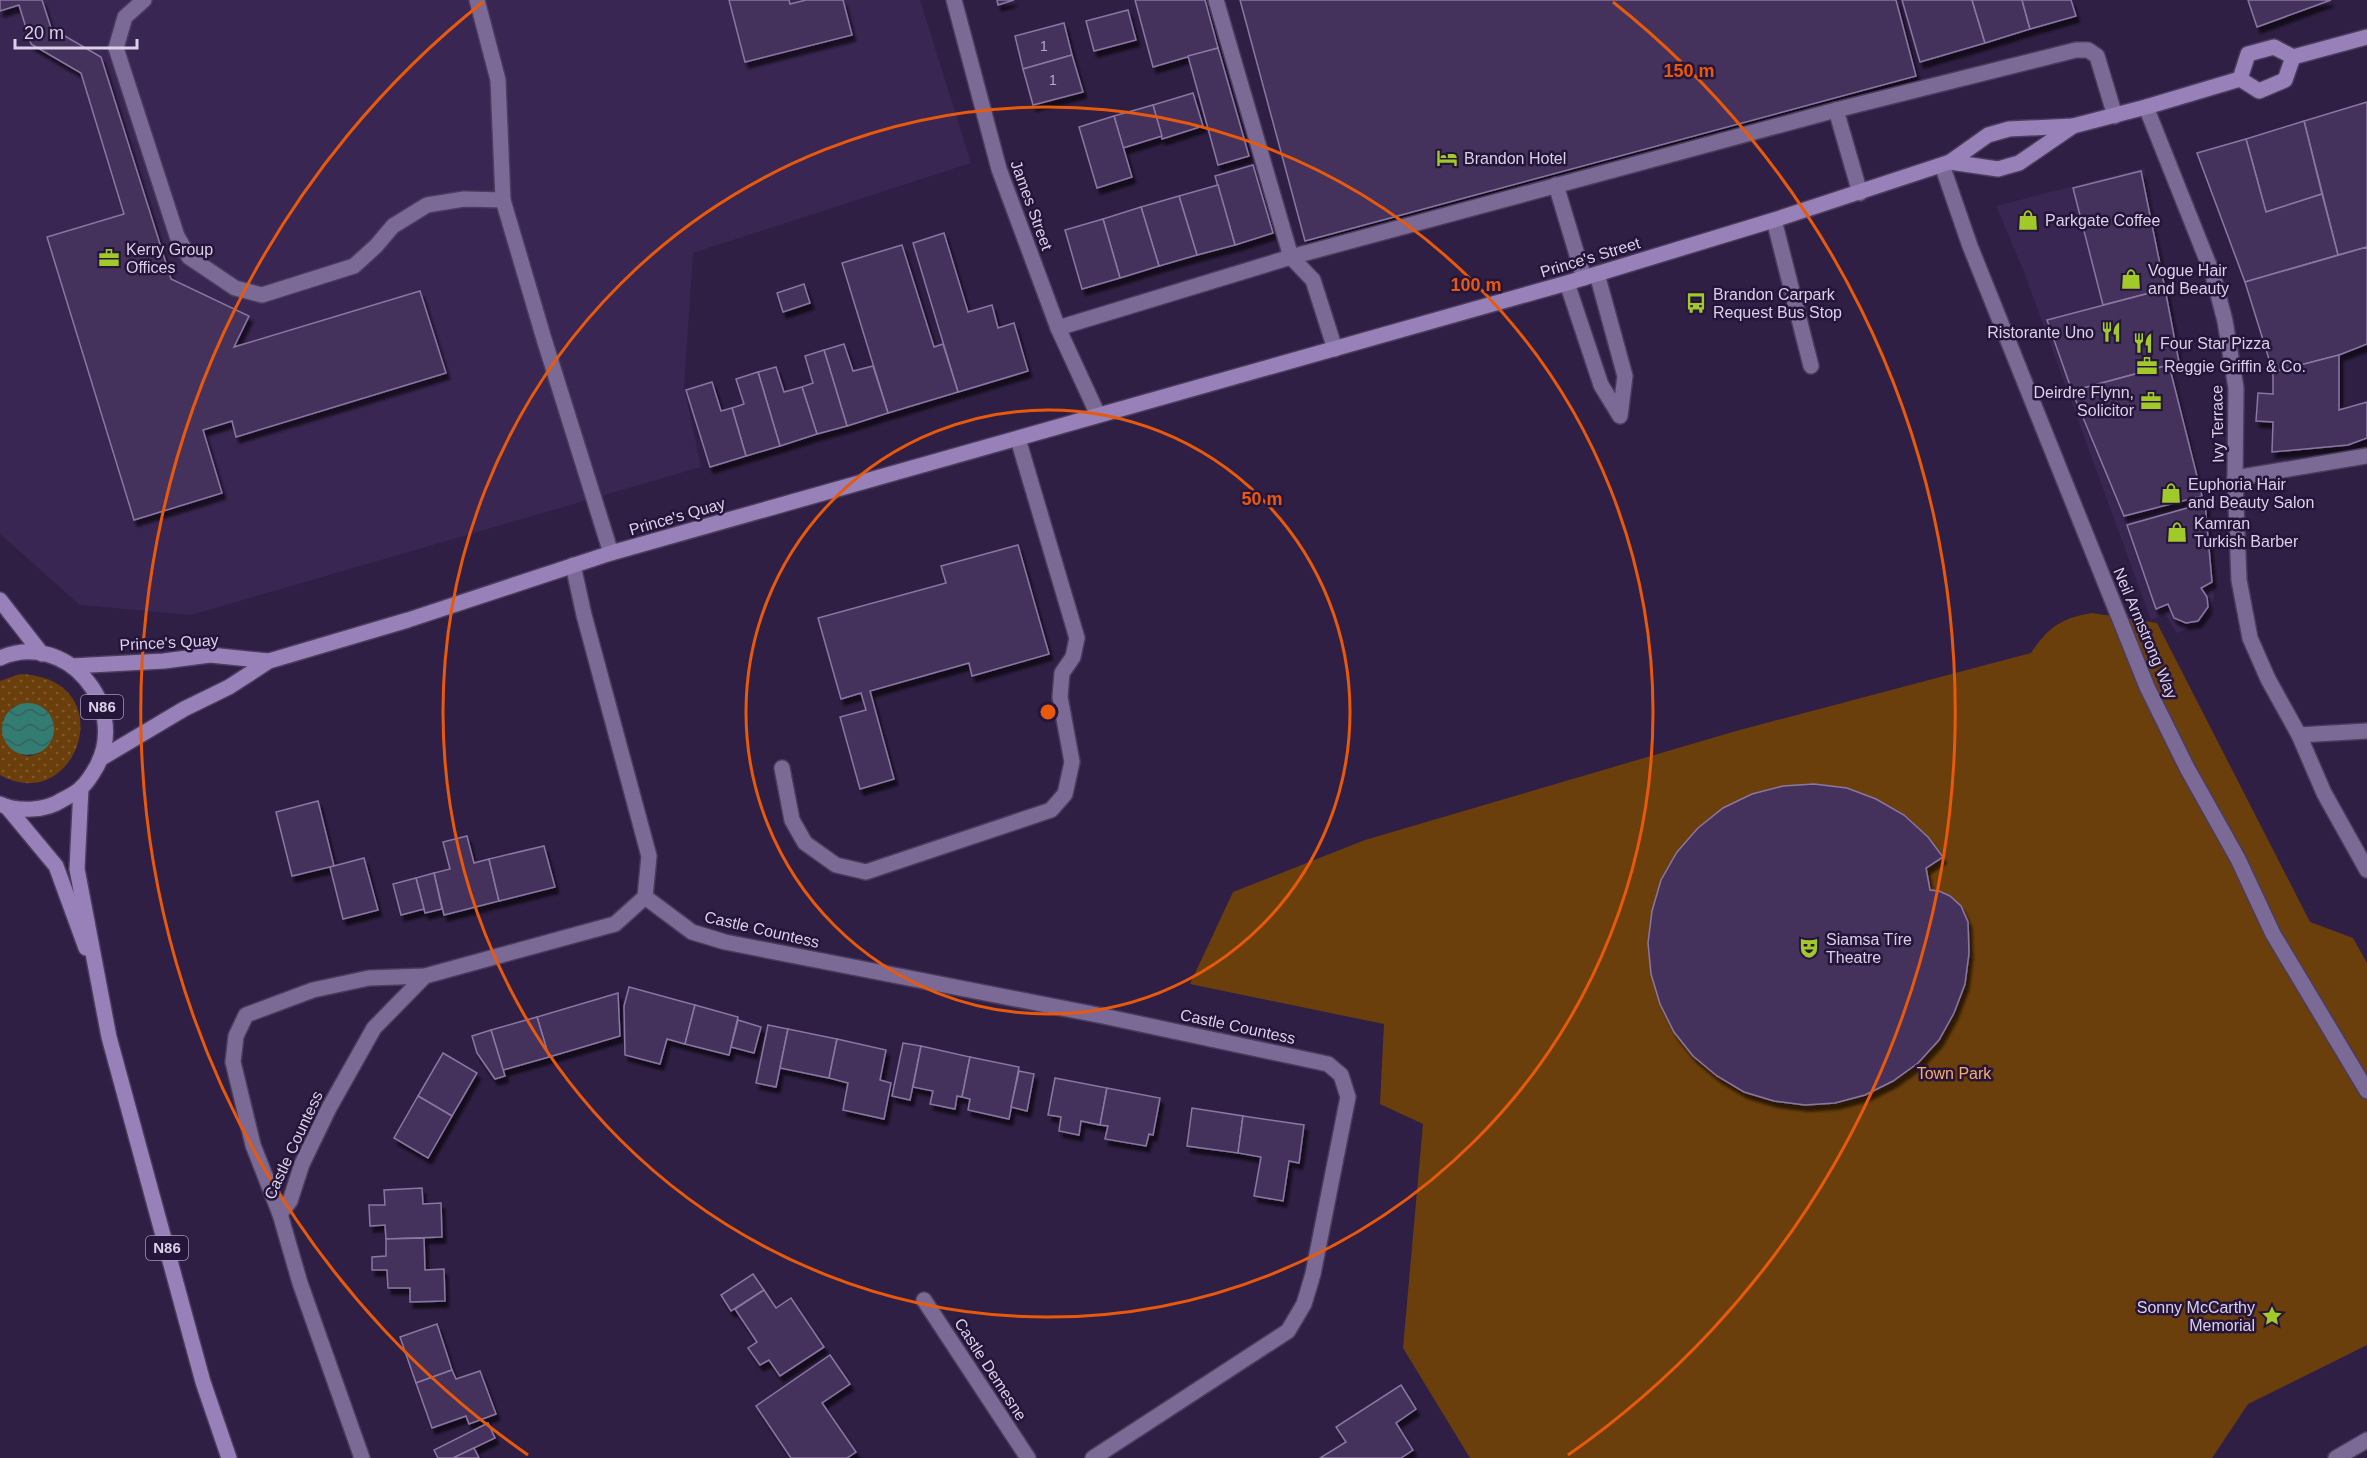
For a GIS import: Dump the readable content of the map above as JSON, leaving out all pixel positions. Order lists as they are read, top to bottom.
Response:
{
  "streets": {
    "main road": ["Prince's Street", "Prince's Quay", "N86"],
    "street": [
      "James Street",
      "Ivy Terrace",
      "Neil Armstrong Way",
      "Castle Countess",
      "Castle Demesne"
    ]
  },
  "crossings": [
    ["James Street", "Prince's Street"],
    ["James Street", "Prince's Quay"],
    ["Prince's Street", "Ivy Terrace"],
    ["Prince's Street", "Prince's Quay"],
    ["Prince's Street", "Neil Armstrong Way"],
    ["Prince's Quay", "N86"]
  ],
  "parks": ["Town Park"],
  "places": {
    "hotel": ["Brandon Hotel"],
    "shop": [
      "Parkgate Coffee",
      "Vogue Hair and Beauty",
      "Euphoria Hair and Beauty Salon",
      "Kamran Turkish Barber"
    ],
    "office": ["Kerry Group Offices", "Reggie Griffin & Co.", "Deirdre Flynn, Solicitor"],
    "bus stop": ["Brandon Carpark Request Bus Stop"],
    "restaurant": ["Ristorante Uno", "Four Star Pizza"],
    "theatre": ["Siamsa Tíre Theatre"],
    "place": ["Sonny McCarthy Memorial"]
  },
  "house_numbers": ["1", "1"],
  "scale_bar": "20 m",
  "rings": ["150 m", "100 m", "50 m"]
}
